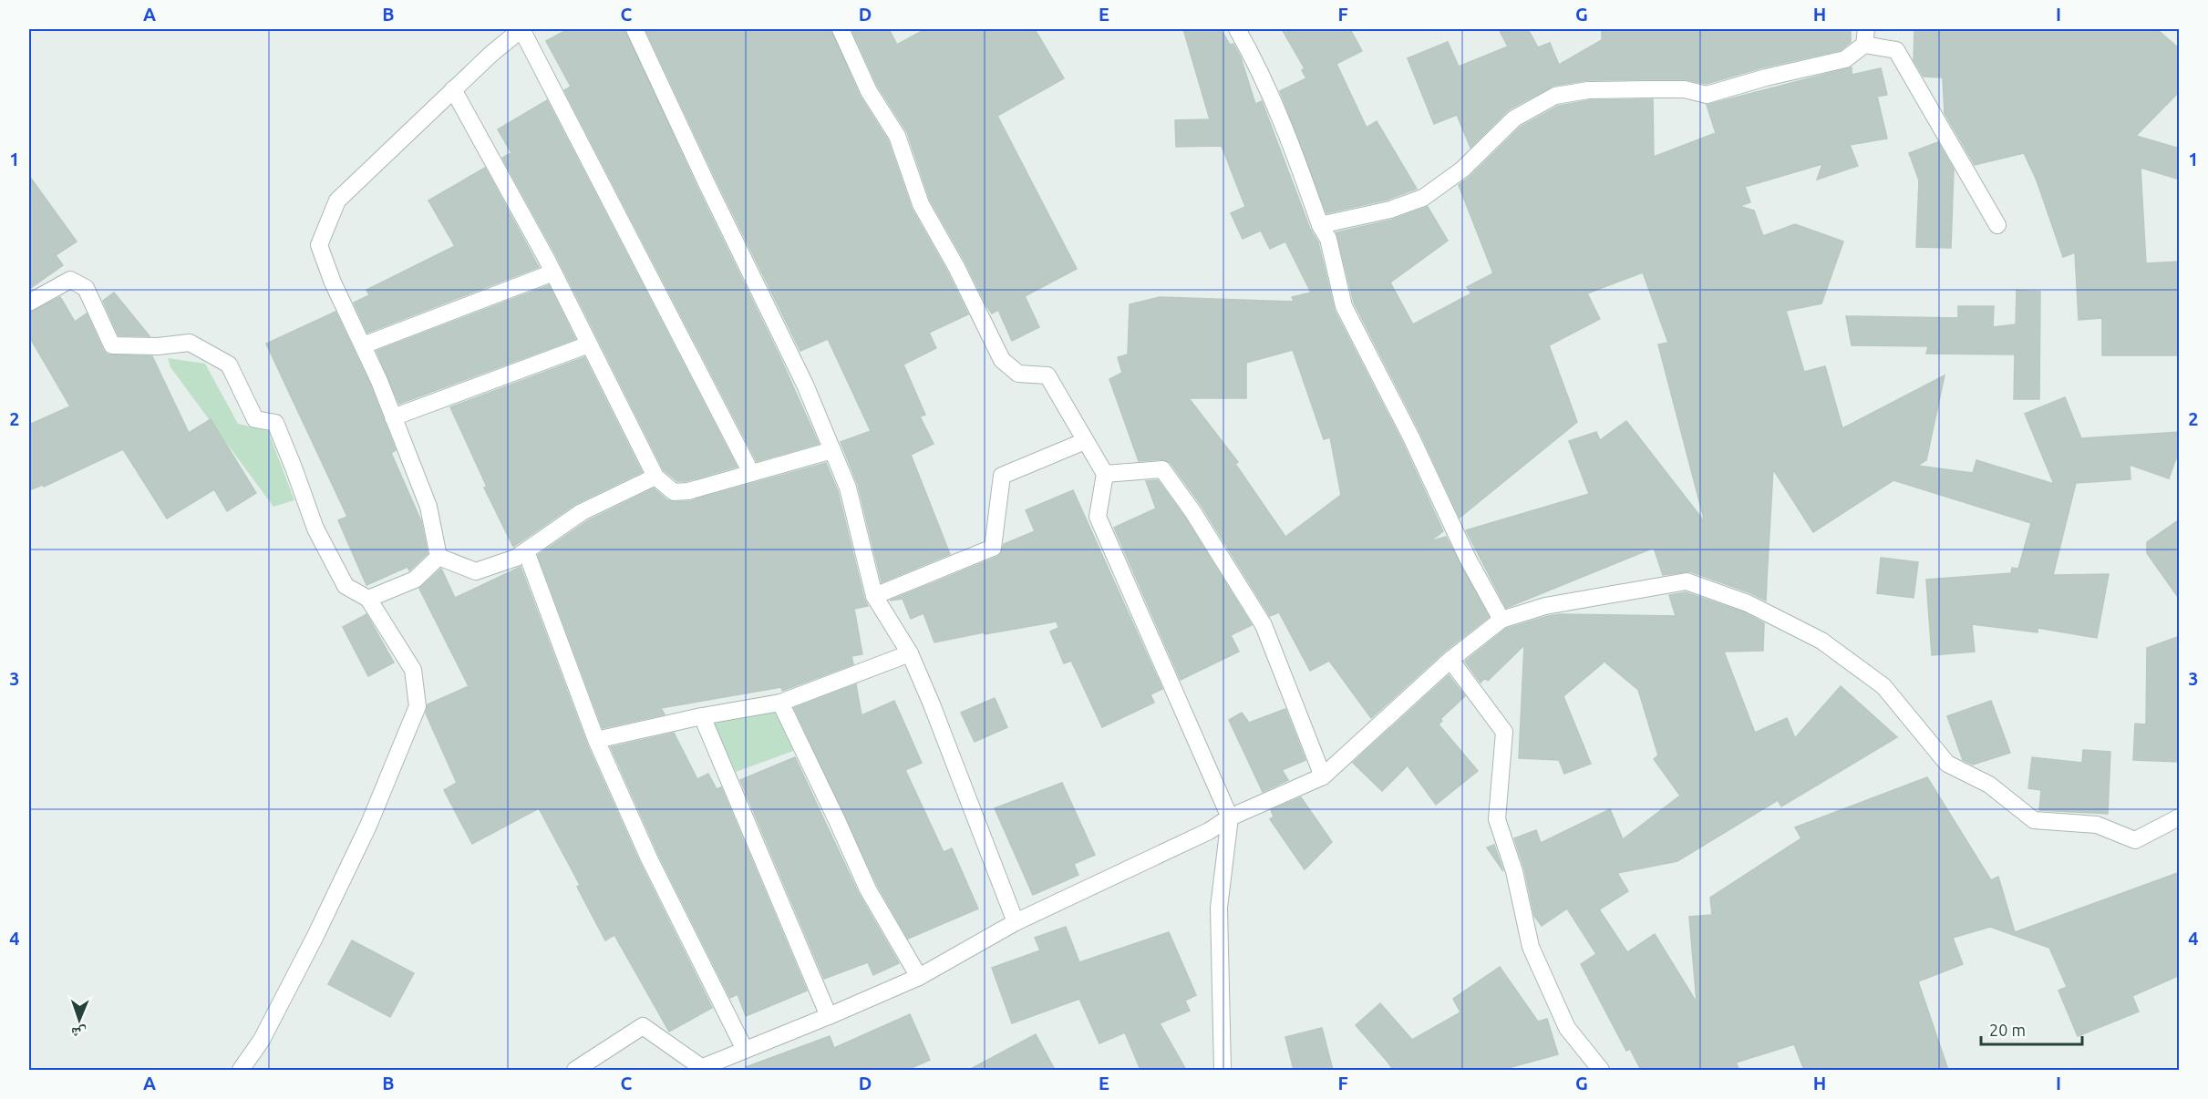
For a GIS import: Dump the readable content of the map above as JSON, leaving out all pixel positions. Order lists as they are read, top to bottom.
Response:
{
  "scale_bar": "20 m",
  "north": "bottom",
  "grid": {
    "columns": [
      "A",
      "B",
      "C",
      "D",
      "E",
      "F",
      "G",
      "H",
      "I"
    ],
    "rows": [
      "1",
      "2",
      "3",
      "4"
    ]
  }
}
